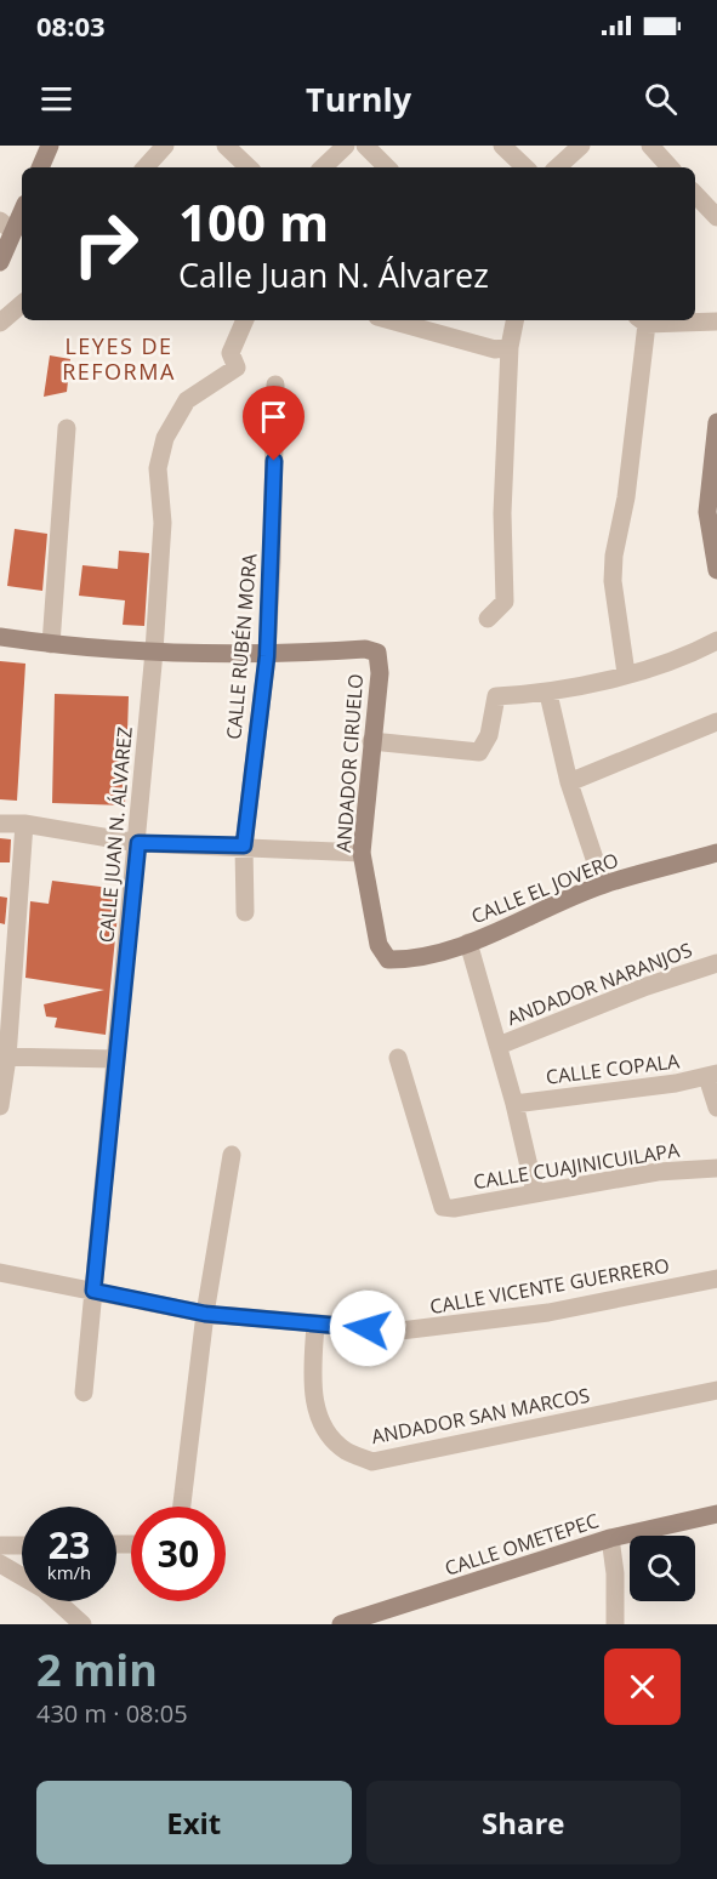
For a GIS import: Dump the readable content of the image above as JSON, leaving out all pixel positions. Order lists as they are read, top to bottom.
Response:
{
  "streets": {
    "street": [
      "CALLE RUBÉN MORA",
      "ANDADOR CIRUELO",
      "CALLE JUAN N. ÁLVAREZ",
      "CALLE EL JOVERO",
      "ANDADOR NARANJOS",
      "CALLE COPALA",
      "CALLE CUAJINICUILAPA",
      "CALLE VICENTE GUERRERO",
      "ANDADOR SAN MARCOS",
      "CALLE OMETEPEC"
    ]
  },
  "crossings": [
    ["CALLE RUBÉN MORA", "ANDADOR CIRUELO"],
    ["ANDADOR CIRUELO", "CALLE EL JOVERO"],
    ["CALLE JUAN N. ÁLVAREZ", "CALLE VICENTE GUERRERO"],
    ["CALLE EL JOVERO", "ANDADOR NARANJOS"],
    ["ANDADOR NARANJOS", "CALLE COPALA"],
    ["ANDADOR NARANJOS", "CALLE CUAJINICUILAPA"],
    ["CALLE VICENTE GUERRERO", "ANDADOR SAN MARCOS"]
  ],
  "districts": ["LEYES DE REFORMA"],
  "page": {
    "status": "08:03",
    "header": "Turnly",
    "turn": ["100 m", "Calle Juan N. Álvarez"],
    "speed": "23 km/h",
    "limit": "30",
    "heading": ["2 min", "430 m · 08:05"],
    "buttons": ["Exit", "Share"]
  }
}
